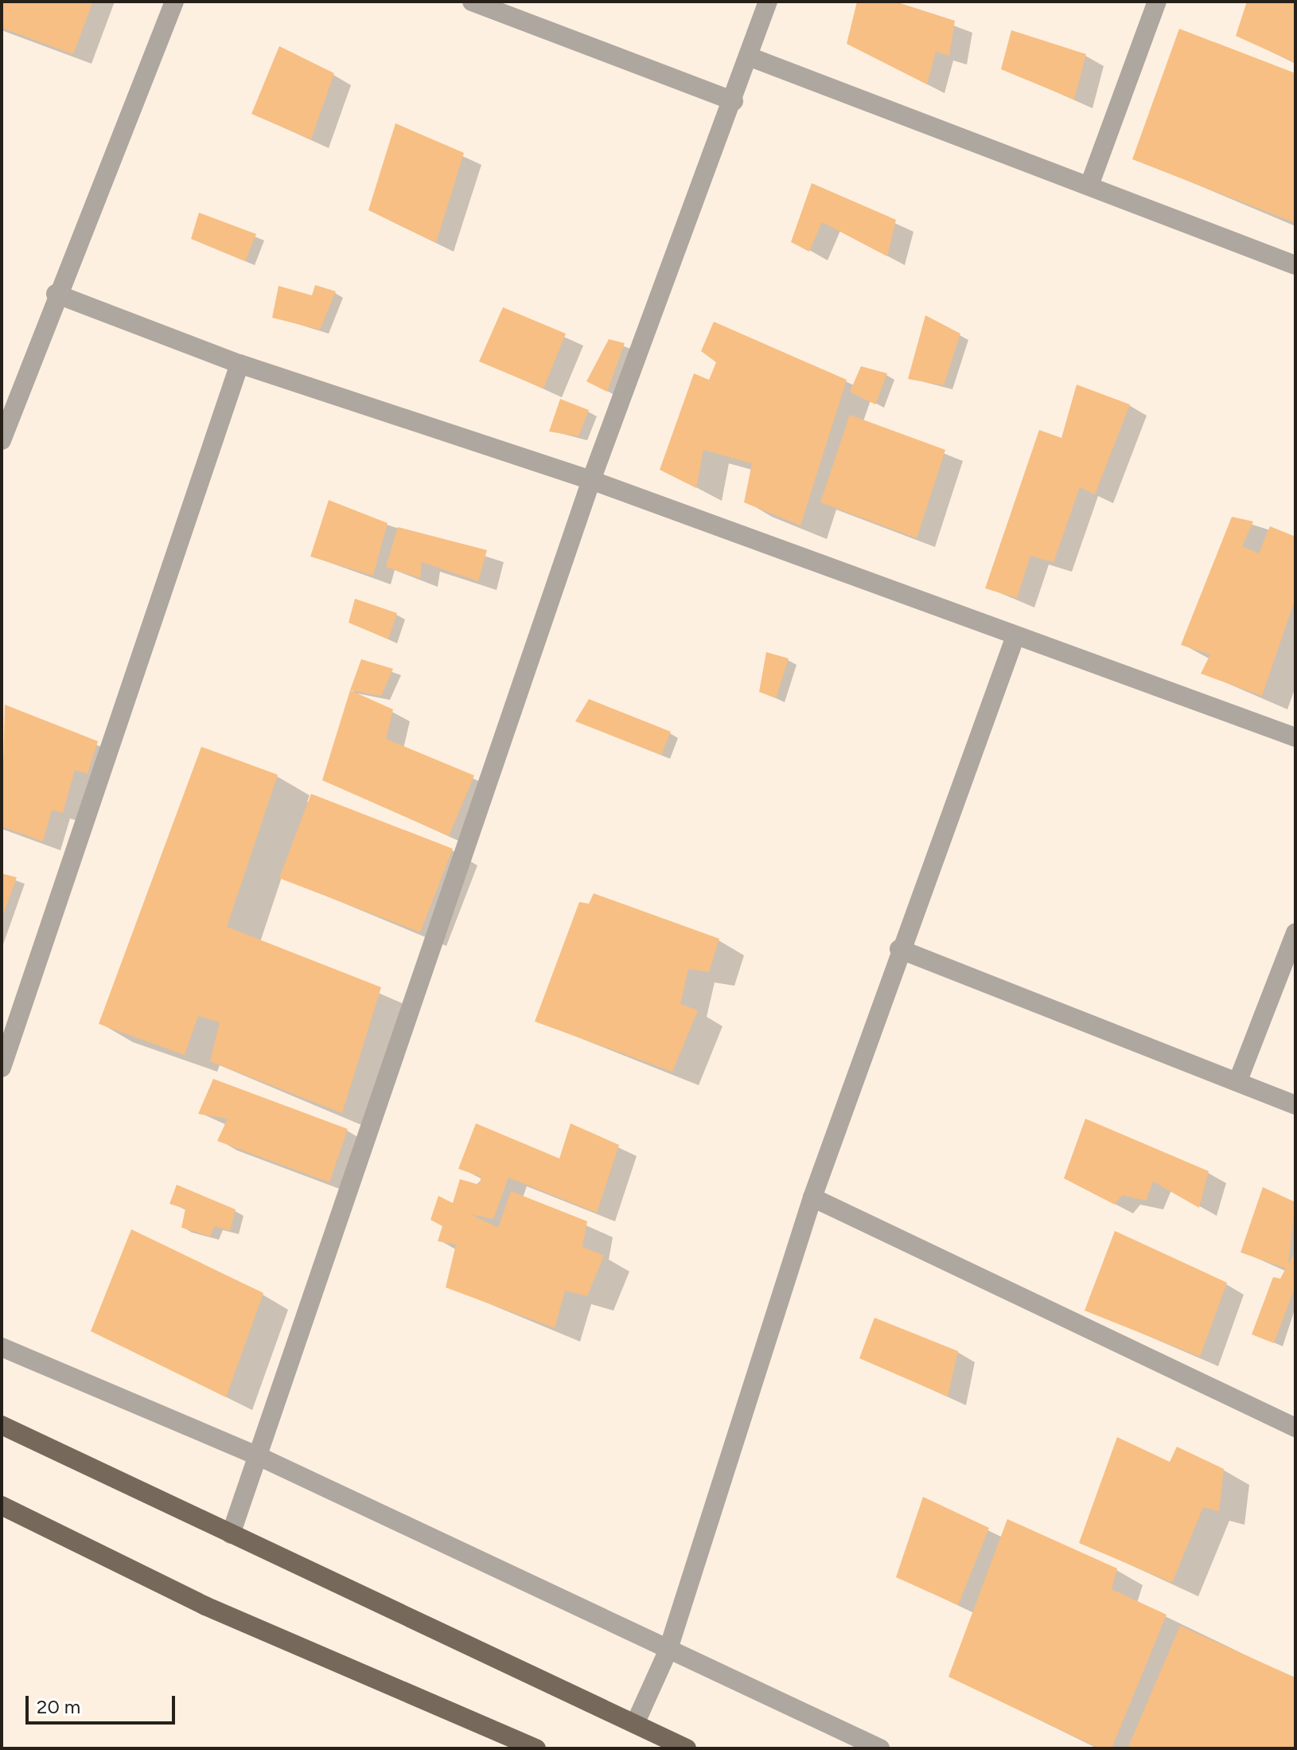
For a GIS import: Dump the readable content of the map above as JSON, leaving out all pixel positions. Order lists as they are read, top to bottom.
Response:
{
  "scale_bar": "20 m"
}
